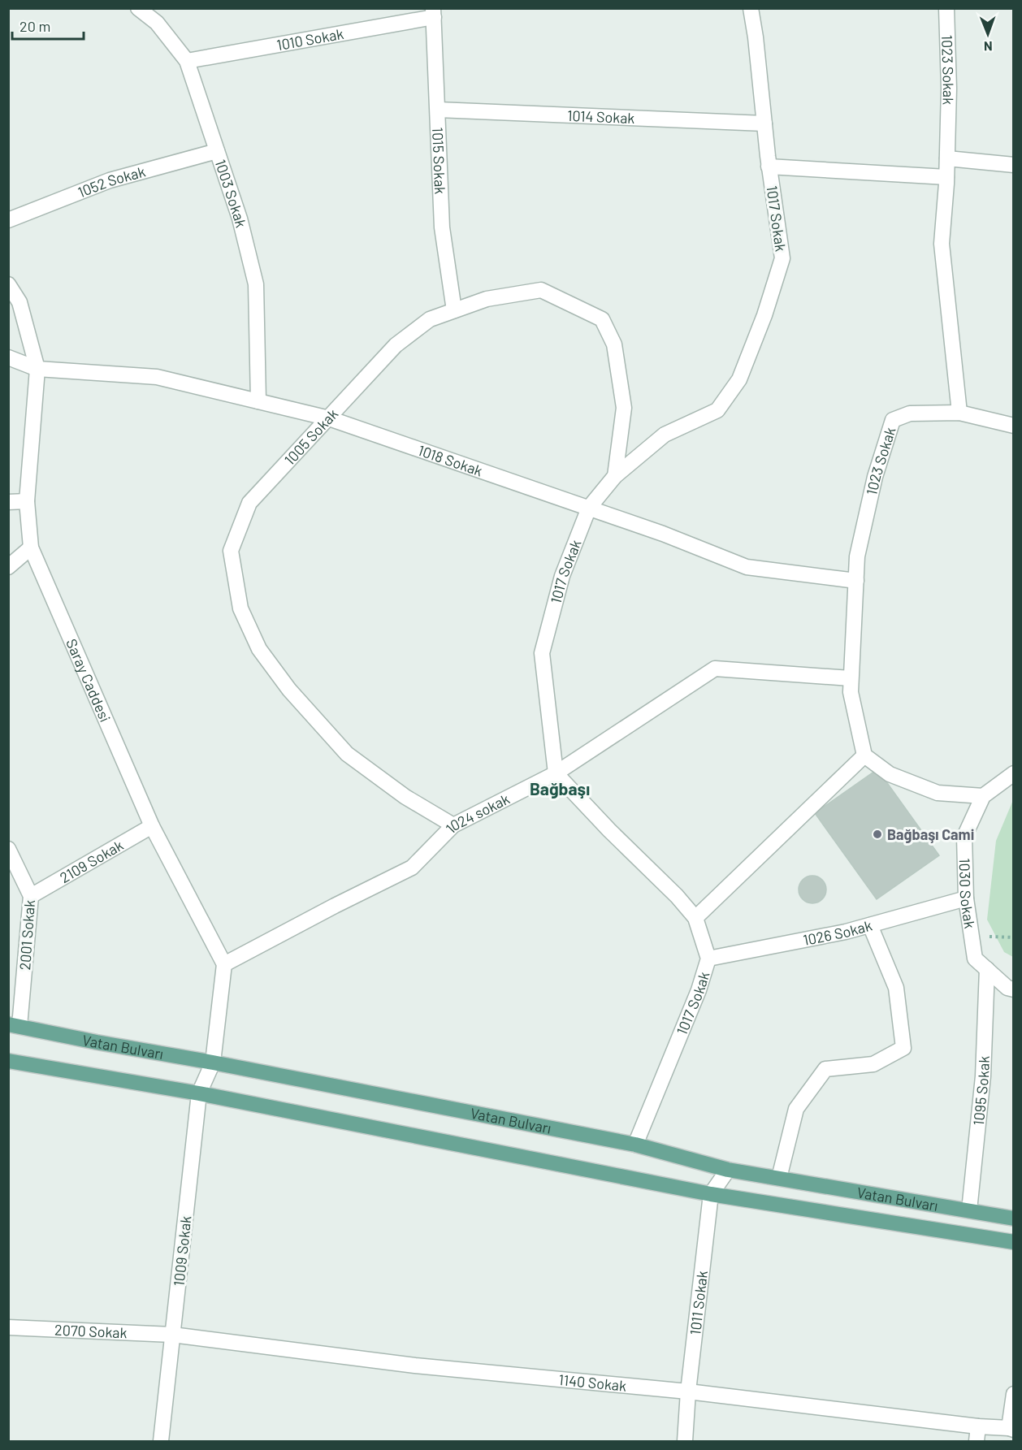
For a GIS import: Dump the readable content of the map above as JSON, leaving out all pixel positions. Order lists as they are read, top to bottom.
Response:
{
  "streets": {
    "main road": ["Vatan Bulvarı"],
    "street": [
      "1010 Sokak",
      "1023 Sokak",
      "1014 Sokak",
      "1015 Sokak",
      "1052 Sokak",
      "1003 Sokak",
      "1017 Sokak",
      "1005 Sokak",
      "1018 Sokak",
      "Saray Caddesi",
      "1024 sokak",
      "2109 Sokak",
      "1030 Sokak",
      "1026 Sokak",
      "2001 Sokak",
      "1095 Sokak",
      "1009 Sokak",
      "1011 Sokak",
      "2070 Sokak",
      "1140 Sokak"
    ]
  },
  "crossings": [
    ["1010 Sokak", "1015 Sokak"],
    ["1010 Sokak", "1003 Sokak"],
    ["1023 Sokak", "1018 Sokak"],
    ["1023 Sokak", "1024 sokak"],
    ["1014 Sokak", "1015 Sokak"],
    ["1014 Sokak", "1017 Sokak"],
    ["1015 Sokak", "1005 Sokak"],
    ["1052 Sokak", "1003 Sokak"],
    ["1003 Sokak", "1018 Sokak"],
    ["1017 Sokak", "1005 Sokak"],
    ["1017 Sokak", "1018 Sokak"],
    ["1017 Sokak", "1024 sokak"],
    ["1017 Sokak", "1026 Sokak"],
    ["1017 Sokak", "Vatan Bulvarı"],
    ["1005 Sokak", "1018 Sokak"],
    ["1005 Sokak", "1024 sokak"],
    ["1018 Sokak", "Saray Caddesi"],
    ["Saray Caddesi", "1024 sokak"],
    ["Saray Caddesi", "2109 Sokak"],
    ["2109 Sokak", "2001 Sokak"],
    ["1030 Sokak", "1026 Sokak"],
    ["1030 Sokak", "1095 Sokak"],
    ["2001 Sokak", "Vatan Bulvarı"],
    ["Vatan Bulvarı", "1095 Sokak"],
    ["Vatan Bulvarı", "1009 Sokak"],
    ["Vatan Bulvarı", "1011 Sokak"],
    ["1009 Sokak", "2070 Sokak"],
    ["1009 Sokak", "1140 Sokak"],
    ["1011 Sokak", "1140 Sokak"],
    ["2070 Sokak", "1140 Sokak"]
  ],
  "districts": ["Bağbaşı"],
  "places": ["Bağbaşı Cami"],
  "scale_bar": "20 m",
  "north": "bottom"
}
